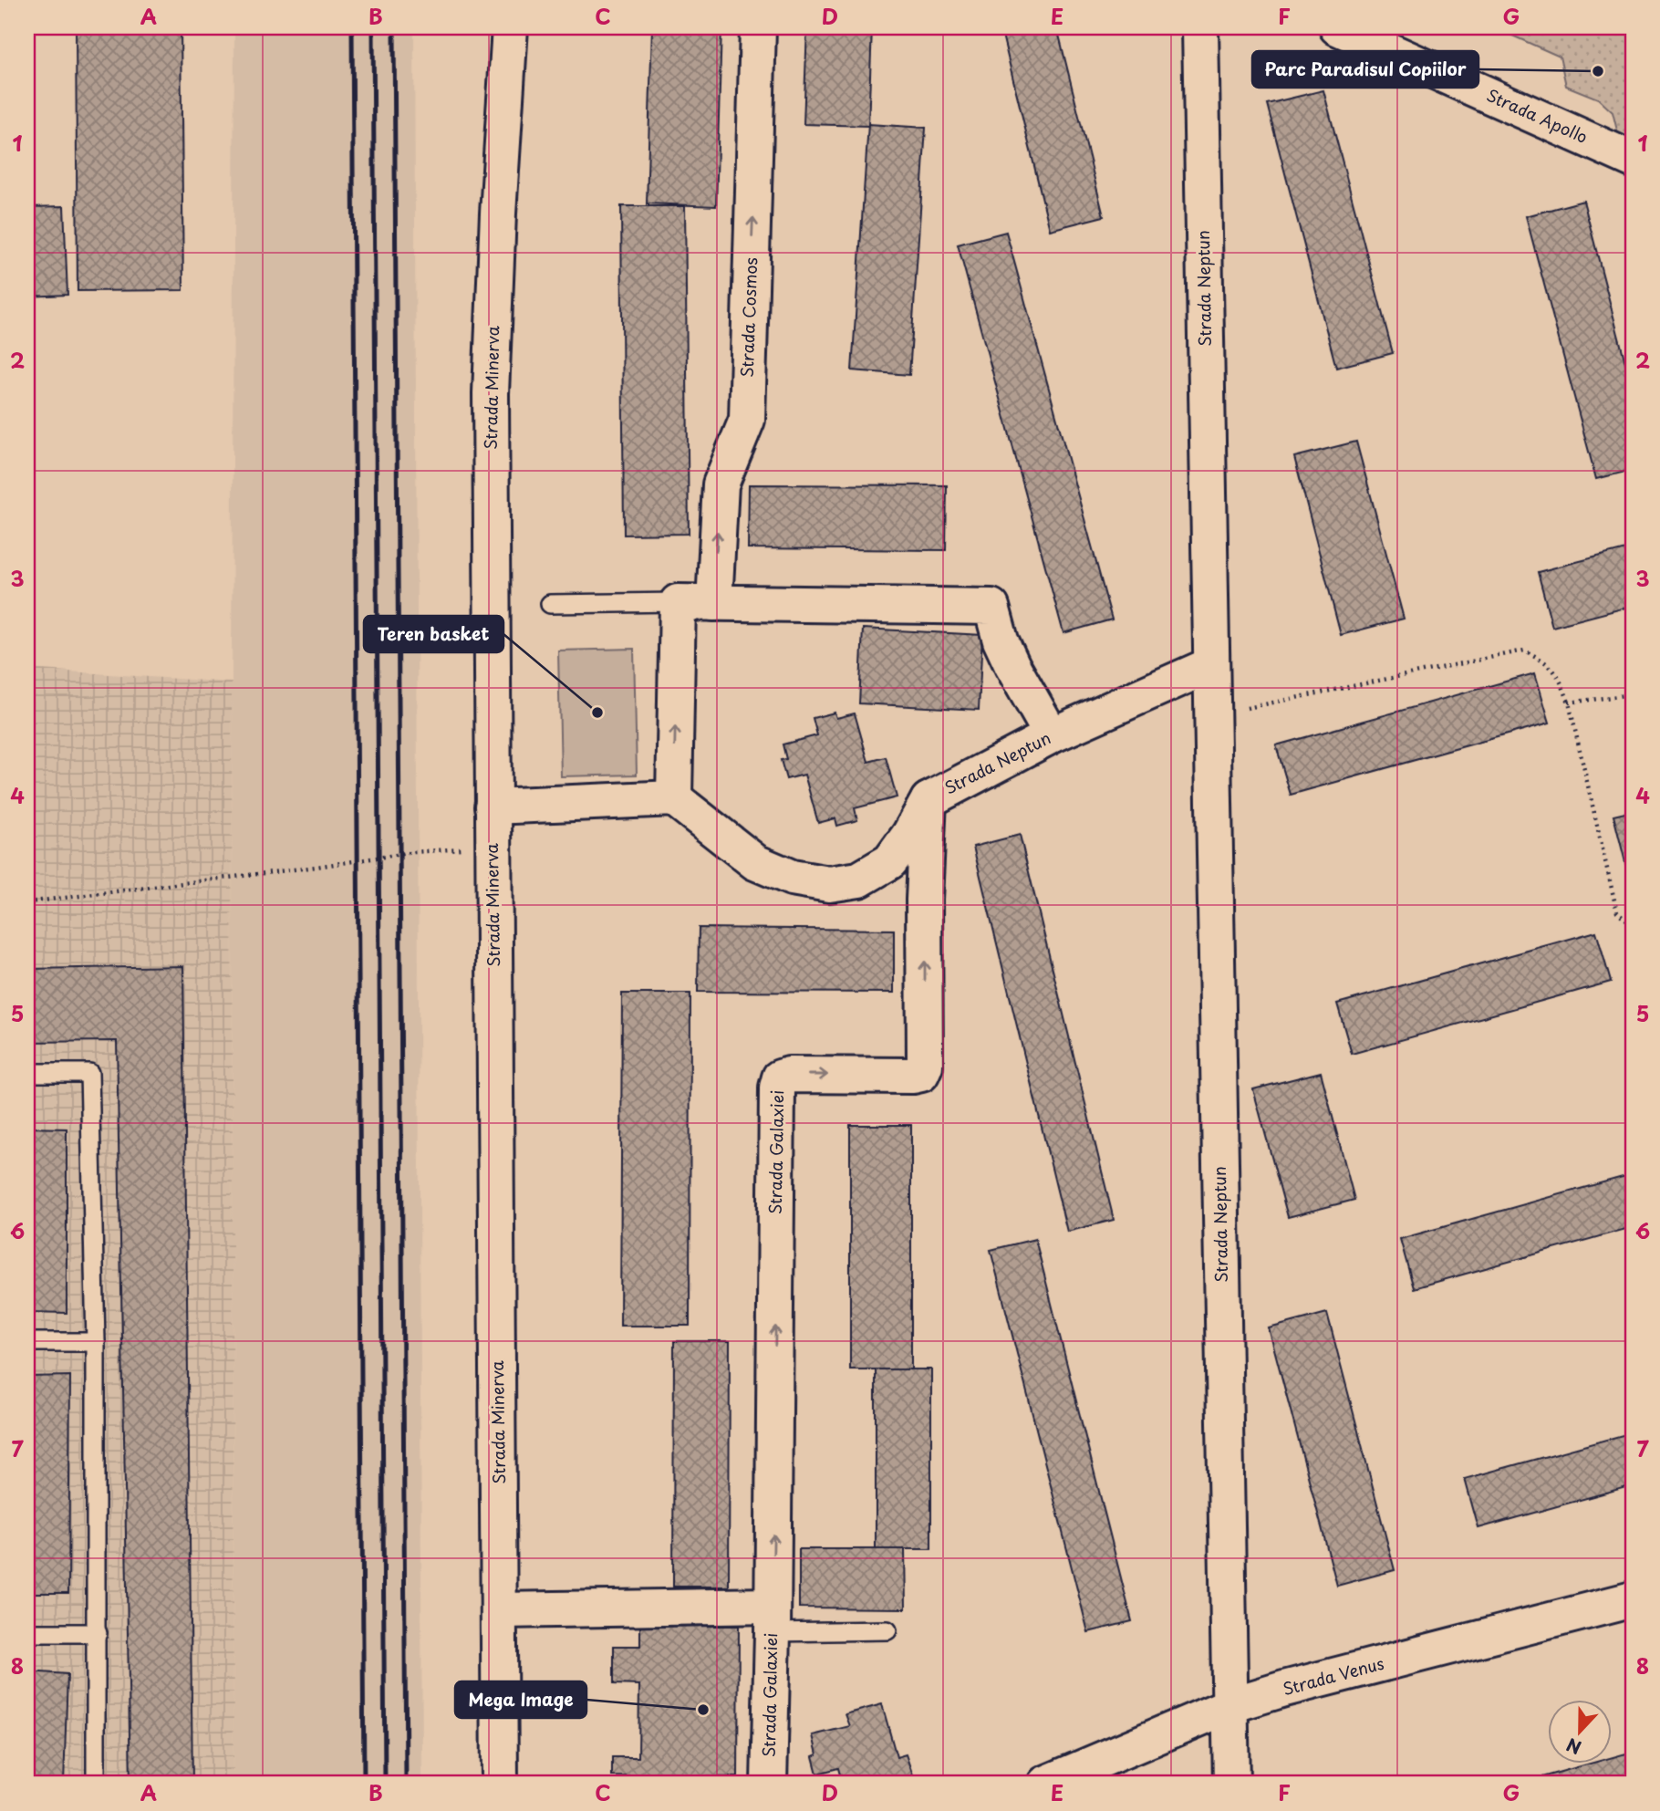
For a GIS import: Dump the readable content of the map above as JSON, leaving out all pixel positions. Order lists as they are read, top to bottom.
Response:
{
  "streets": {
    "street": [
      "Strada Apollo",
      "Strada Neptun",
      "Strada Cosmos",
      "Strada Minerva",
      "Strada Galaxiei",
      "Strada Venus"
    ]
  },
  "crossings": [
    ["Strada Neptun", "Strada Galaxiei"],
    ["Strada Neptun", "Strada Venus"]
  ],
  "one_way": ["Strada Cosmos", "Strada Galaxiei"],
  "places": ["Parc Paradisul Copiilor", "Teren basket", "Mega Image"],
  "north": "bottom",
  "grid": {
    "columns": [
      "A",
      "B",
      "C",
      "D",
      "E",
      "F",
      "G"
    ],
    "rows": [
      "1",
      "2",
      "3",
      "4",
      "5",
      "6",
      "7",
      "8"
    ]
  }
}
